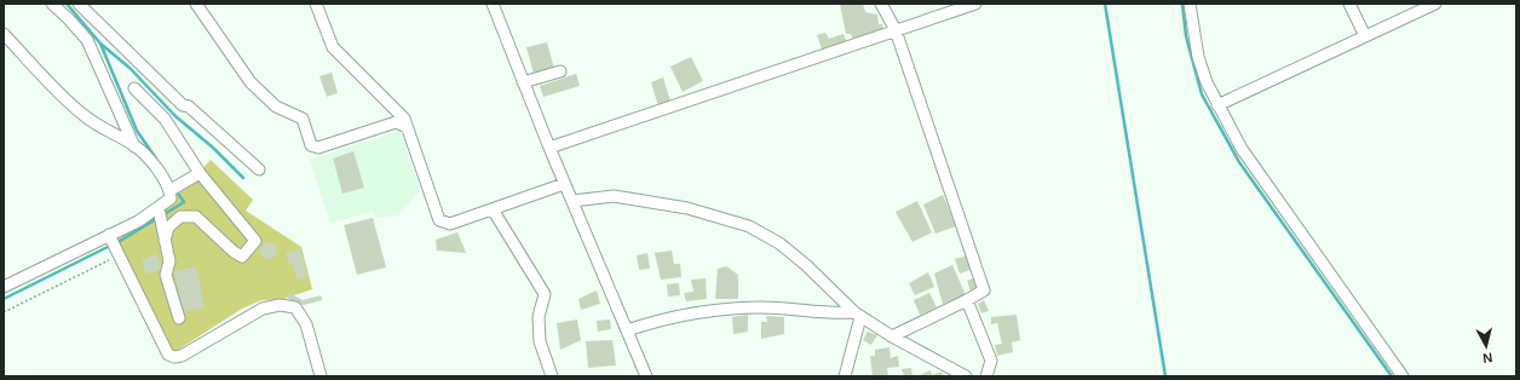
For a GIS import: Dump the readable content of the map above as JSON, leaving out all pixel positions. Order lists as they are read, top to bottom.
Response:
{
  "north": "bottom"
}
